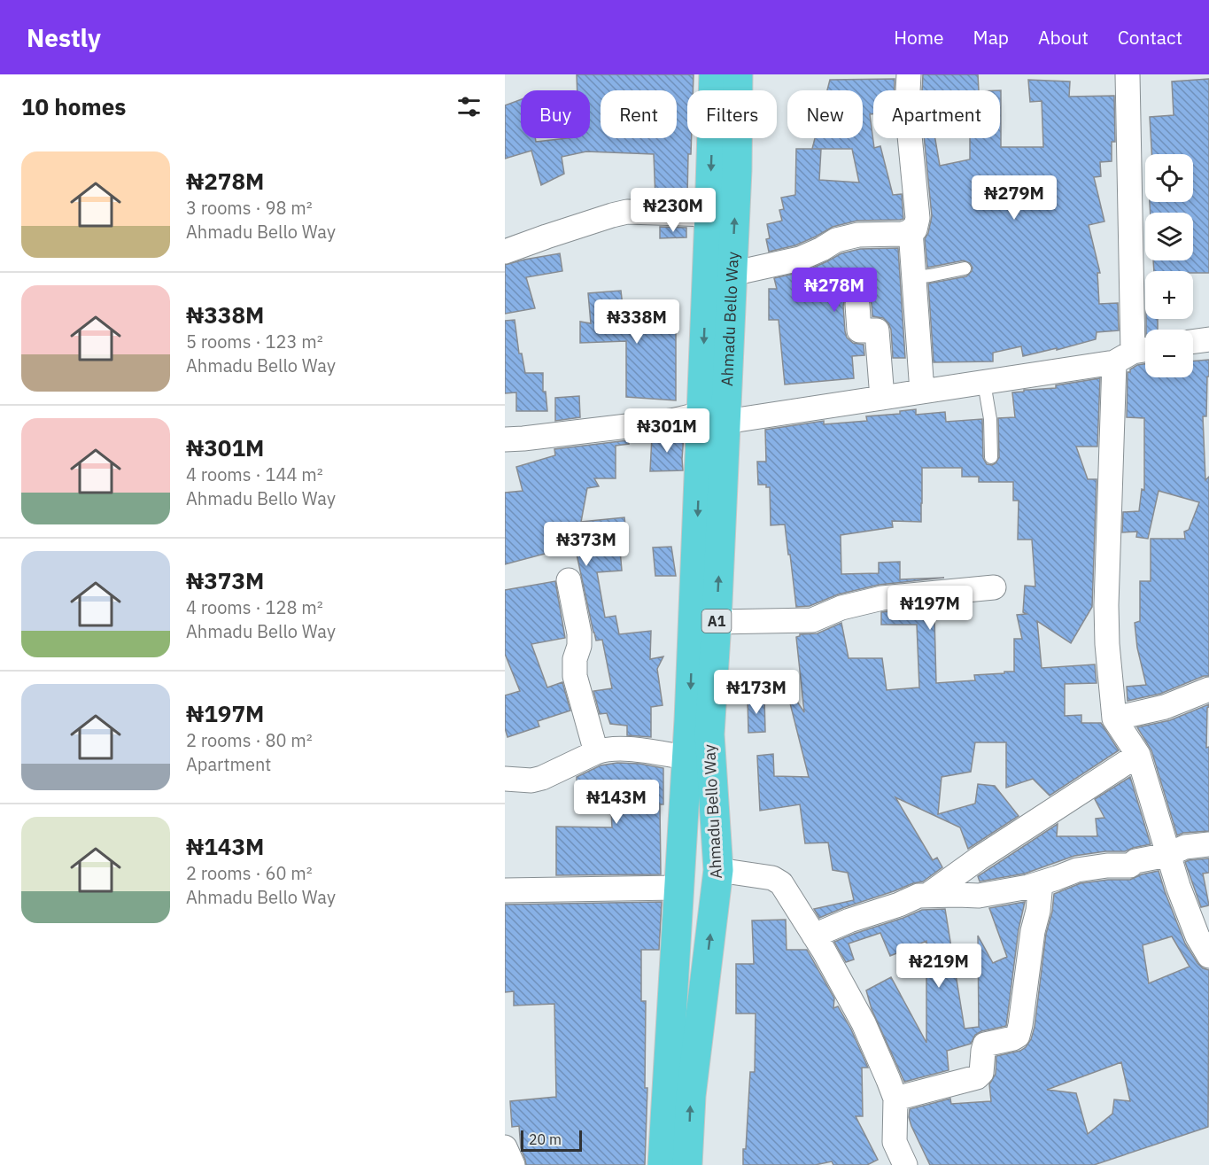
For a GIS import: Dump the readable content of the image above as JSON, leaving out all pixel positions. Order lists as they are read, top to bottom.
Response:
{
  "streets": {
    "highway": ["Ahmadu Bello Way", "A1"]
  },
  "scale_bar": "20 m",
  "page": {
    "header": "Nestly",
    "nav": [
      "Home",
      "Map",
      "About",
      "Contact"
    ],
    "heading": "10 homes",
    "chip": [
      "Buy",
      "Rent",
      "Filters",
      "New",
      "Apartment"
    ],
    "list": [
      {
        "name": "₦278M",
        "note": "3 rooms · 98 m² · Ahmadu Bello Way"
      },
      {
        "name": "₦338M",
        "note": "5 rooms · 123 m² · Ahmadu Bello Way"
      },
      {
        "name": "₦301M",
        "note": "4 rooms · 144 m² · Ahmadu Bello Way"
      },
      {
        "name": "₦373M",
        "note": "4 rooms · 128 m² · Ahmadu Bello Way"
      },
      {
        "name": "₦197M",
        "note": "2 rooms · 80 m² · Apartment"
      },
      {
        "name": "₦143M",
        "note": "2 rooms · 60 m² · Ahmadu Bello Way"
      }
    ],
    "map_buttons": ["+", "−"],
    "price": [
      "₦279M",
      "₦230M",
      "₦278M",
      "₦338M",
      "₦301M",
      "₦373M",
      "₦197M",
      "₦173M",
      "₦143M",
      "₦219M"
    ],
    "scale": "20 m"
  }
}
